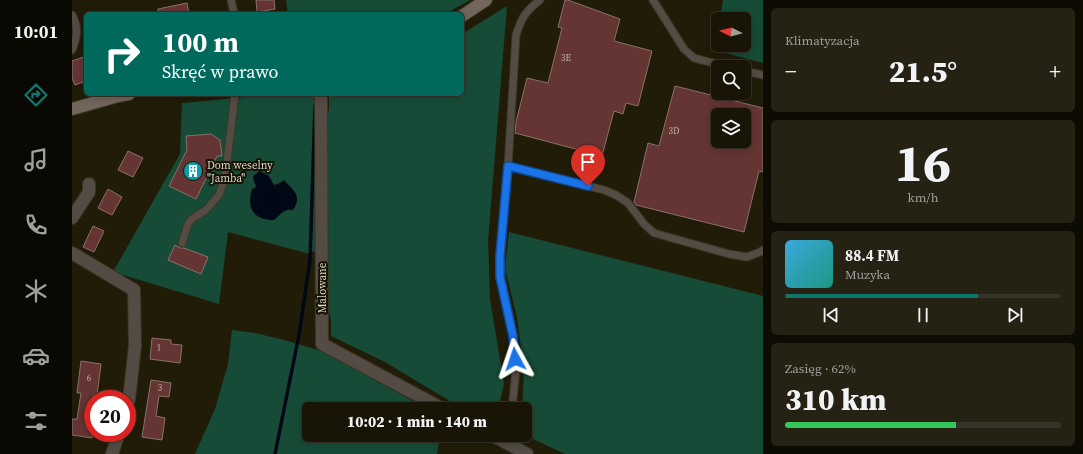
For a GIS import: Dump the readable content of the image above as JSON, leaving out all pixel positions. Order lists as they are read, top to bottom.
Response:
{
  "streets": {
    "street": ["Malowane"]
  },
  "places": {
    "building": ["Dom weselny \"Jamba\""]
  },
  "house_numbers": [
    "3E",
    "3D",
    "1",
    "6",
    "3"
  ],
  "north": "left",
  "page": {
    "tabs": "10:01",
    "tile": [
      "Klimatyzacja",
      ["16", "km/h"],
      ["Zasięg · 62%", "310 km"]
    ],
    "turn": ["100 m", "Skręć w prawo"],
    "heat": ["−", "21.5°", "+"],
    "song": ["88.4 FM", "Muzyka"],
    "limit": "20",
    "trip": "10:02 · 1 min · 140 m"
  }
}
